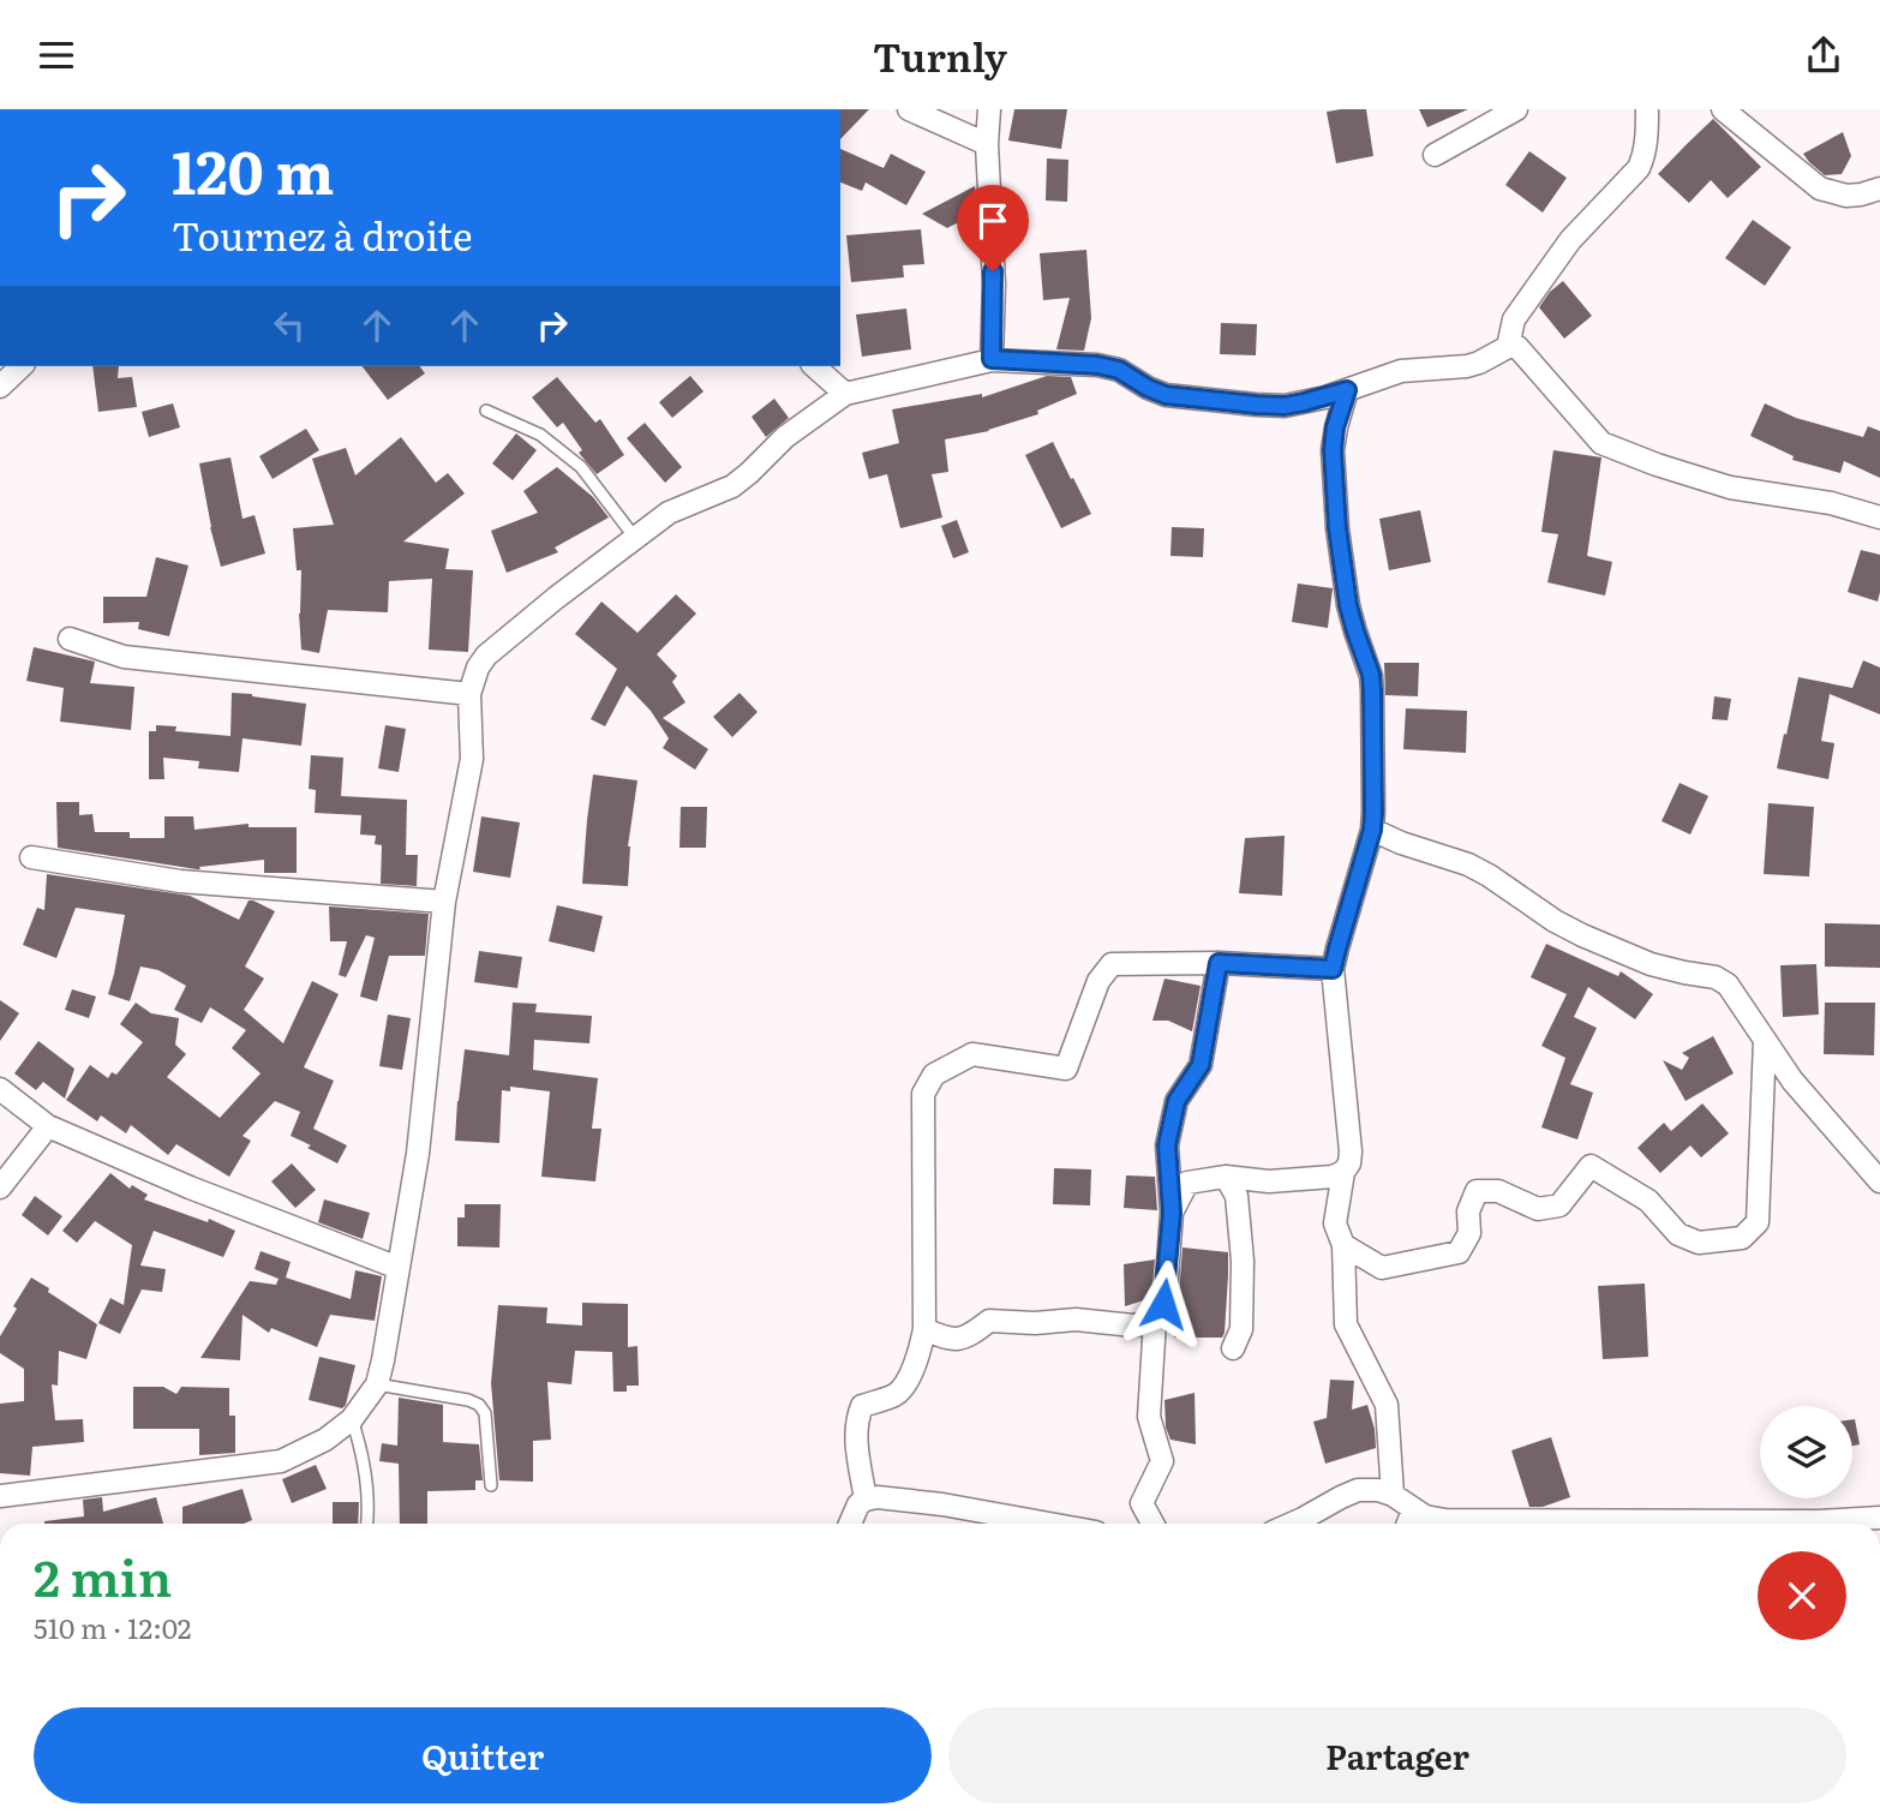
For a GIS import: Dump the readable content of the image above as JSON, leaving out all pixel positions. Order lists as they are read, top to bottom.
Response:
{
  "page": {
    "header": "Turnly",
    "turn": ["120 m", "Tournez à droite"],
    "heading": ["2 min", "510 m · 12:02"],
    "buttons": ["Quitter", "Partager"]
  }
}
